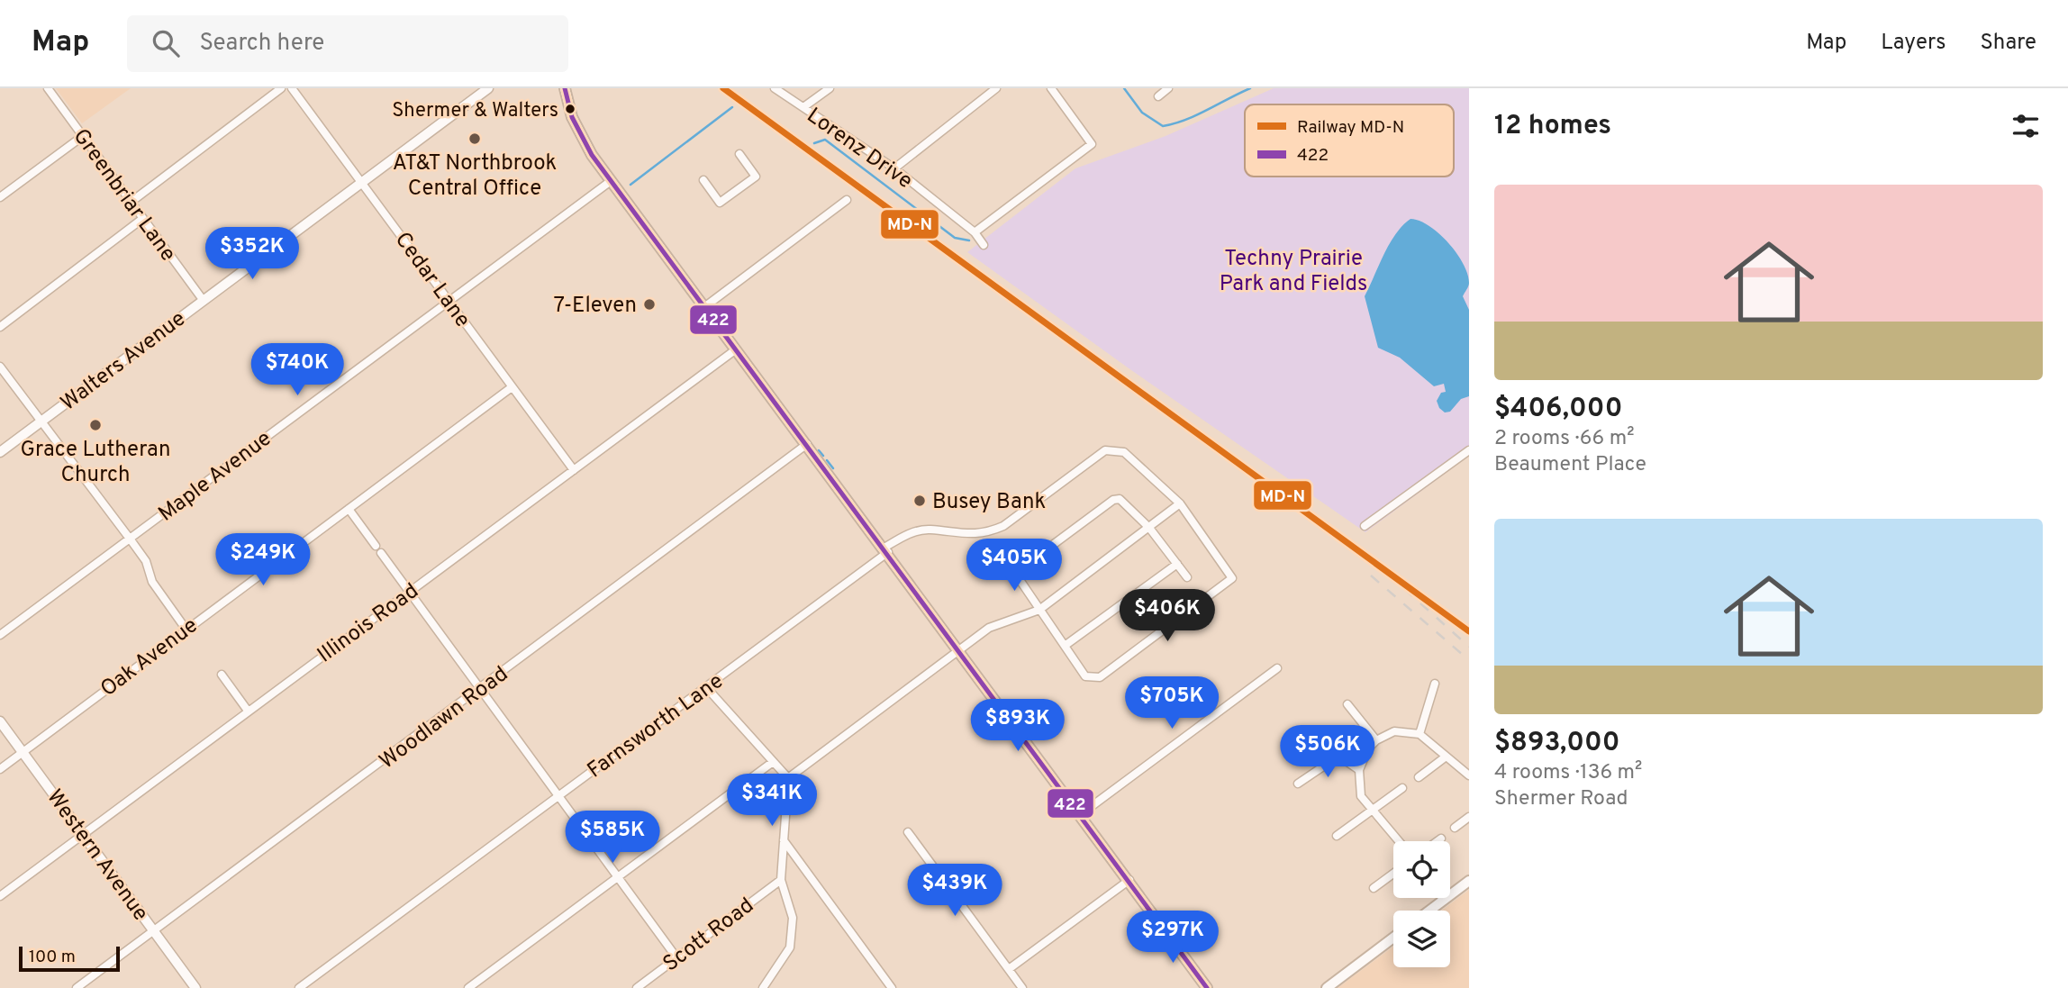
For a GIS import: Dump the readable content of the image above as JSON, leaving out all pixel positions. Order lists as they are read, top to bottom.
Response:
{
  "streets": {
    "street": [
      "Lorenz Drive",
      "Greenbriar Lane",
      "Cedar Lane",
      "Walters Avenue",
      "Maple Avenue",
      "Illinois Road",
      "Oak Avenue",
      "Woodlawn Road",
      "Farnsworth Lane",
      "Western Avenue",
      "Scott Road"
    ]
  },
  "crossings": [
    ["Greenbriar Lane", "Walters Avenue"],
    ["Cedar Lane", "Walters Avenue"],
    ["Cedar Lane", "Maple Avenue"],
    ["Cedar Lane", "Illinois Road"],
    ["Cedar Lane", "Oak Avenue"],
    ["Illinois Road", "Western Avenue"],
    ["Oak Avenue", "Western Avenue"],
    ["Woodlawn Road", "Western Avenue"]
  ],
  "parks": ["Techny Prairie Park and Fields"],
  "places": [
    "Shermer & Walters",
    "AT&T Northbrook Central Office",
    "7-Eleven",
    "Grace Lutheran Church",
    "Busey Bank"
  ],
  "lines": ["rail line MD-N", "transit line 422"],
  "legend": ["Railway MD-N", "422"],
  "scale_bar": "100 m",
  "page": {
    "header": "Map",
    "search": "Search here",
    "nav": ["Map", "Layers", "Share"],
    "heading": "12 homes",
    "list": [
      {
        "name": "$406,000",
        "note": "2 rooms · 66 m² · Beaument Place"
      },
      {
        "name": "$893,000",
        "note": "4 rooms · 136 m² · Shermer Road"
      }
    ],
    "price": [
      "$352K",
      "$740K",
      "$249K",
      "$405K",
      "$406K",
      "$705K",
      "$893K",
      "$506K",
      "$341K",
      "$585K",
      "$439K",
      "$297K"
    ],
    "scale": "100 m"
  }
}
